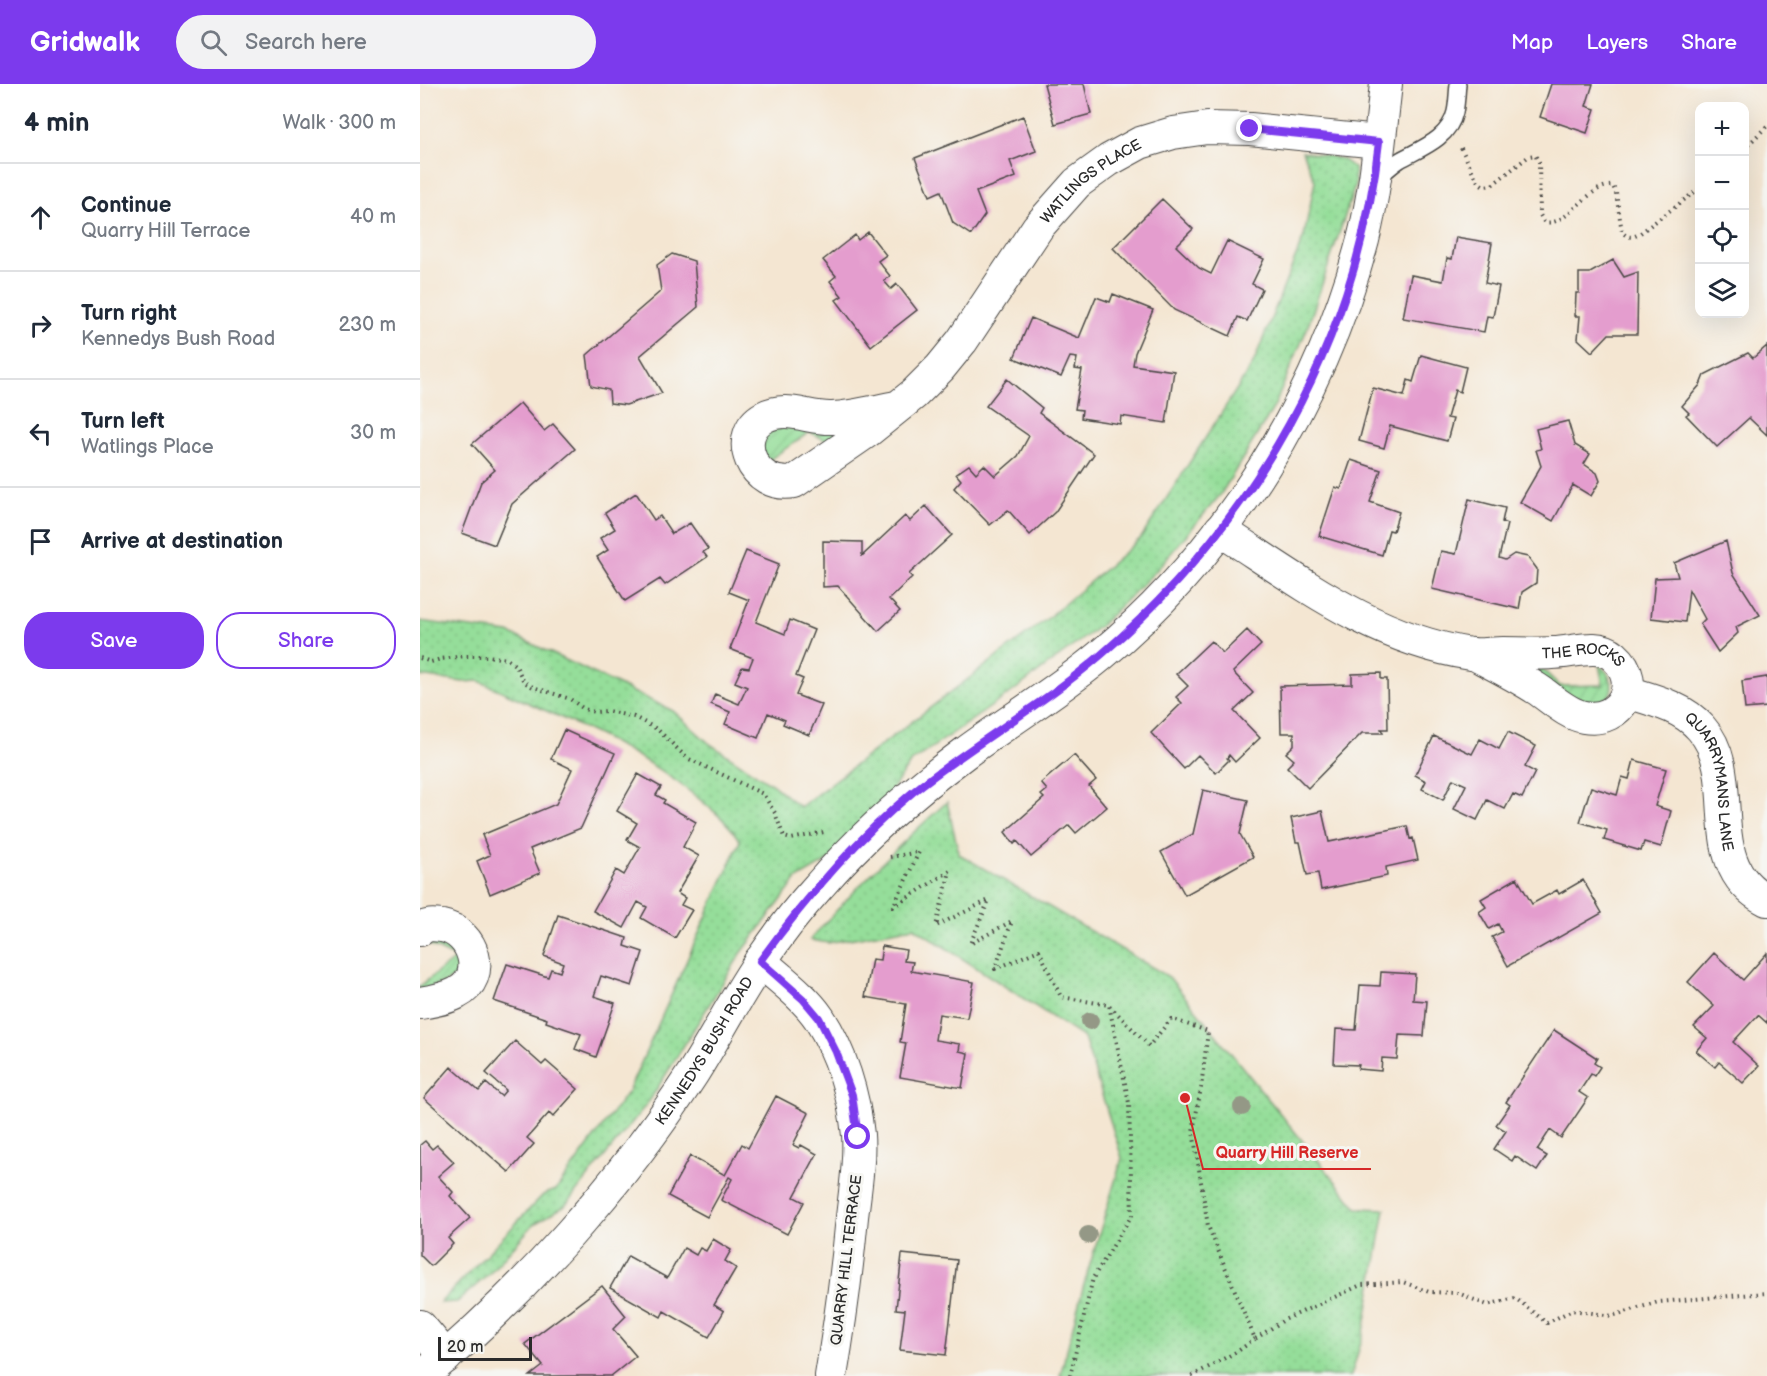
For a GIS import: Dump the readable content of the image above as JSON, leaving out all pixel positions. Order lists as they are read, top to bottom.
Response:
{
  "streets": {
    "street": [
      "WATLINGS PLACE",
      "THE ROCKS",
      "QUARRYMANS LANE",
      "KENNEDYS BUSH ROAD",
      "QUARRY HILL TERRACE"
    ]
  },
  "crossings": [
    ["WATLINGS PLACE", "KENNEDYS BUSH ROAD"],
    ["THE ROCKS", "QUARRYMANS LANE"],
    ["THE ROCKS", "KENNEDYS BUSH ROAD"],
    ["KENNEDYS BUSH ROAD", "QUARRY HILL TERRACE"]
  ],
  "places": ["Quarry Hill Reserve"],
  "scale_bar": "20 m",
  "page": {
    "header": "Gridwalk",
    "search": "Search here",
    "nav": ["Map", "Layers", "Share"],
    "heading": ["4 min", "Walk · 300 m"],
    "map_buttons": ["+", "−"],
    "list": [
      ["Continue", "Quarry Hill Terrace", "40 m"],
      ["Turn right", "Kennedys Bush Road", "230 m"],
      ["Turn left", "Watlings Place", "30 m"],
      "Arrive at destination"
    ],
    "buttons": ["Save", "Share"],
    "scale": "20 m"
  }
}
